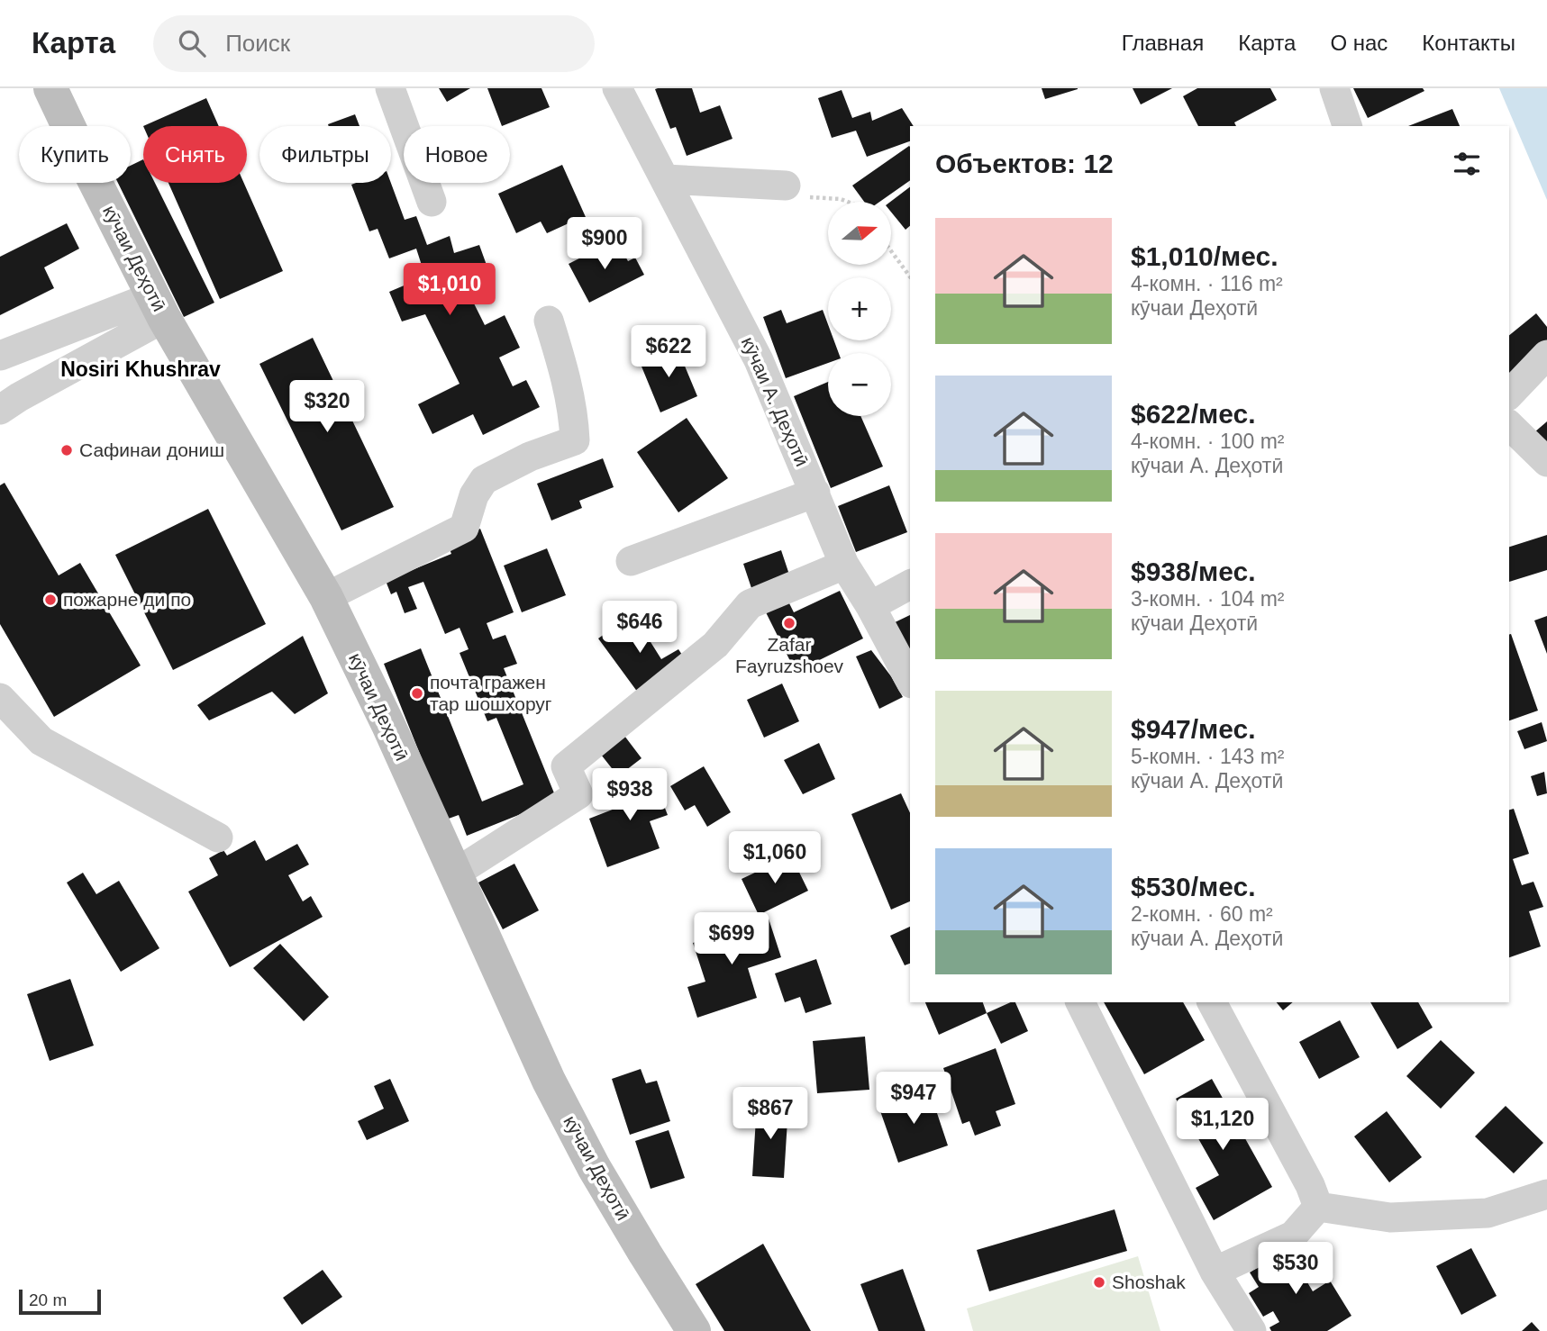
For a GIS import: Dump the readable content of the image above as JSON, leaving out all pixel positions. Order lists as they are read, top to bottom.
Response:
{
  "streets": {
    "main road": ["кӯчаи Деҳотӣ"],
    "street": ["кӯчаи А. Деҳотӣ"]
  },
  "districts": ["Nosiri Khushrav"],
  "places": [
    "Сафинаи дониш",
    "пожарне ди по",
    "Zafar Fayruzshoev",
    "почта гражен тар шошхоруг",
    "Shoshak"
  ],
  "scale_bar": "20 m",
  "north": "right",
  "page": {
    "header": "Карта",
    "search": "Поиск",
    "nav": [
      "Главная",
      "Карта",
      "О нас",
      "Контакты"
    ],
    "chip": [
      "Купить",
      "Снять",
      "Фильтры",
      "Новое"
    ],
    "heading": "Объектов: 12",
    "map_buttons": ["+", "−"],
    "list": [
      {
        "name": "$1,010/мес.",
        "note": "4-комн. · 116 m² · кӯчаи Деҳотӣ"
      },
      {
        "name": "$622/мес.",
        "note": "4-комн. · 100 m² · кӯчаи А. Деҳотӣ"
      },
      {
        "name": "$938/мес.",
        "note": "3-комн. · 104 m² · кӯчаи Деҳотӣ"
      },
      {
        "name": "$947/мес.",
        "note": "5-комн. · 143 m² · кӯчаи А. Деҳотӣ"
      },
      {
        "name": "$530/мес.",
        "note": "2-комн. · 60 m² · кӯчаи А. Деҳотӣ"
      }
    ],
    "price": [
      "$900",
      "$1,010",
      "$622",
      "$320",
      "$646",
      "$938",
      "$1,060",
      "$699",
      "$947",
      "$867",
      "$1,120",
      "$530"
    ],
    "scale": "20 m"
  }
}
